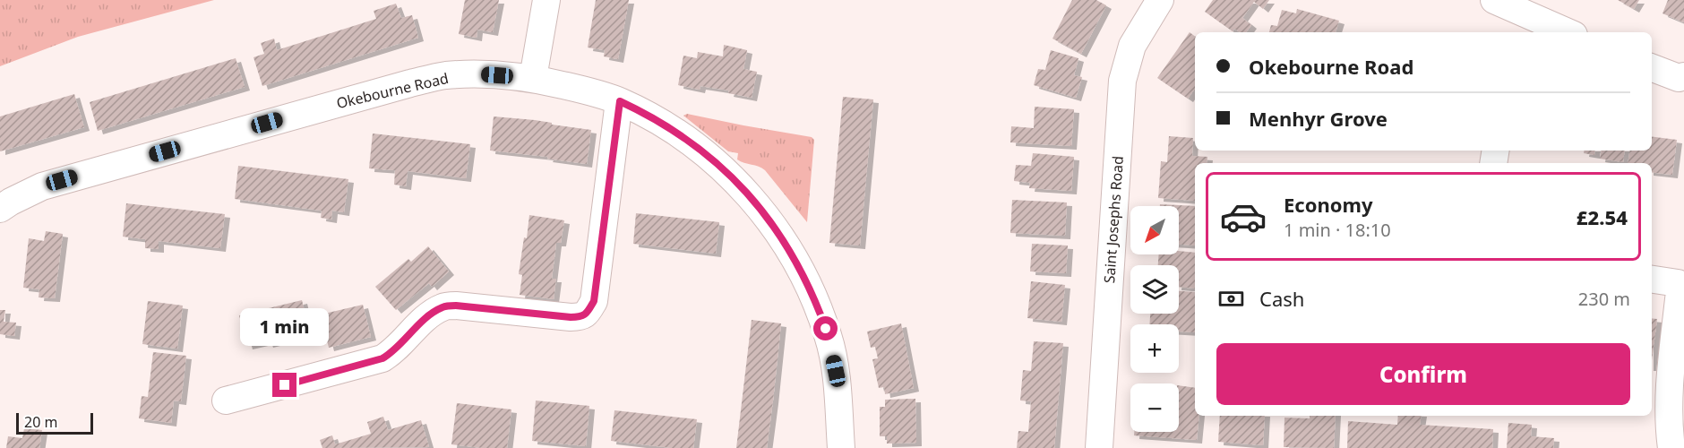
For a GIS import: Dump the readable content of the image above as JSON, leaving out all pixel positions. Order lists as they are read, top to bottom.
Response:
{
  "streets": {
    "street": ["Okebourne Road", "Saint Josephs Road"]
  },
  "scale_bar": "20 m",
  "north": "bottom left",
  "page": {
    "banner": ["Okebourne Road", "Menhyr Grove"],
    "list": [
      {
        "name": "Economy",
        "note": "1 min · 18:10",
        "value": "£2.54"
      }
    ],
    "map_buttons": ["+", "−"],
    "pay": ["Cash", "230 m"],
    "bubble": "1 min",
    "buttons": "Confirm",
    "scale": "20 m"
  }
}
